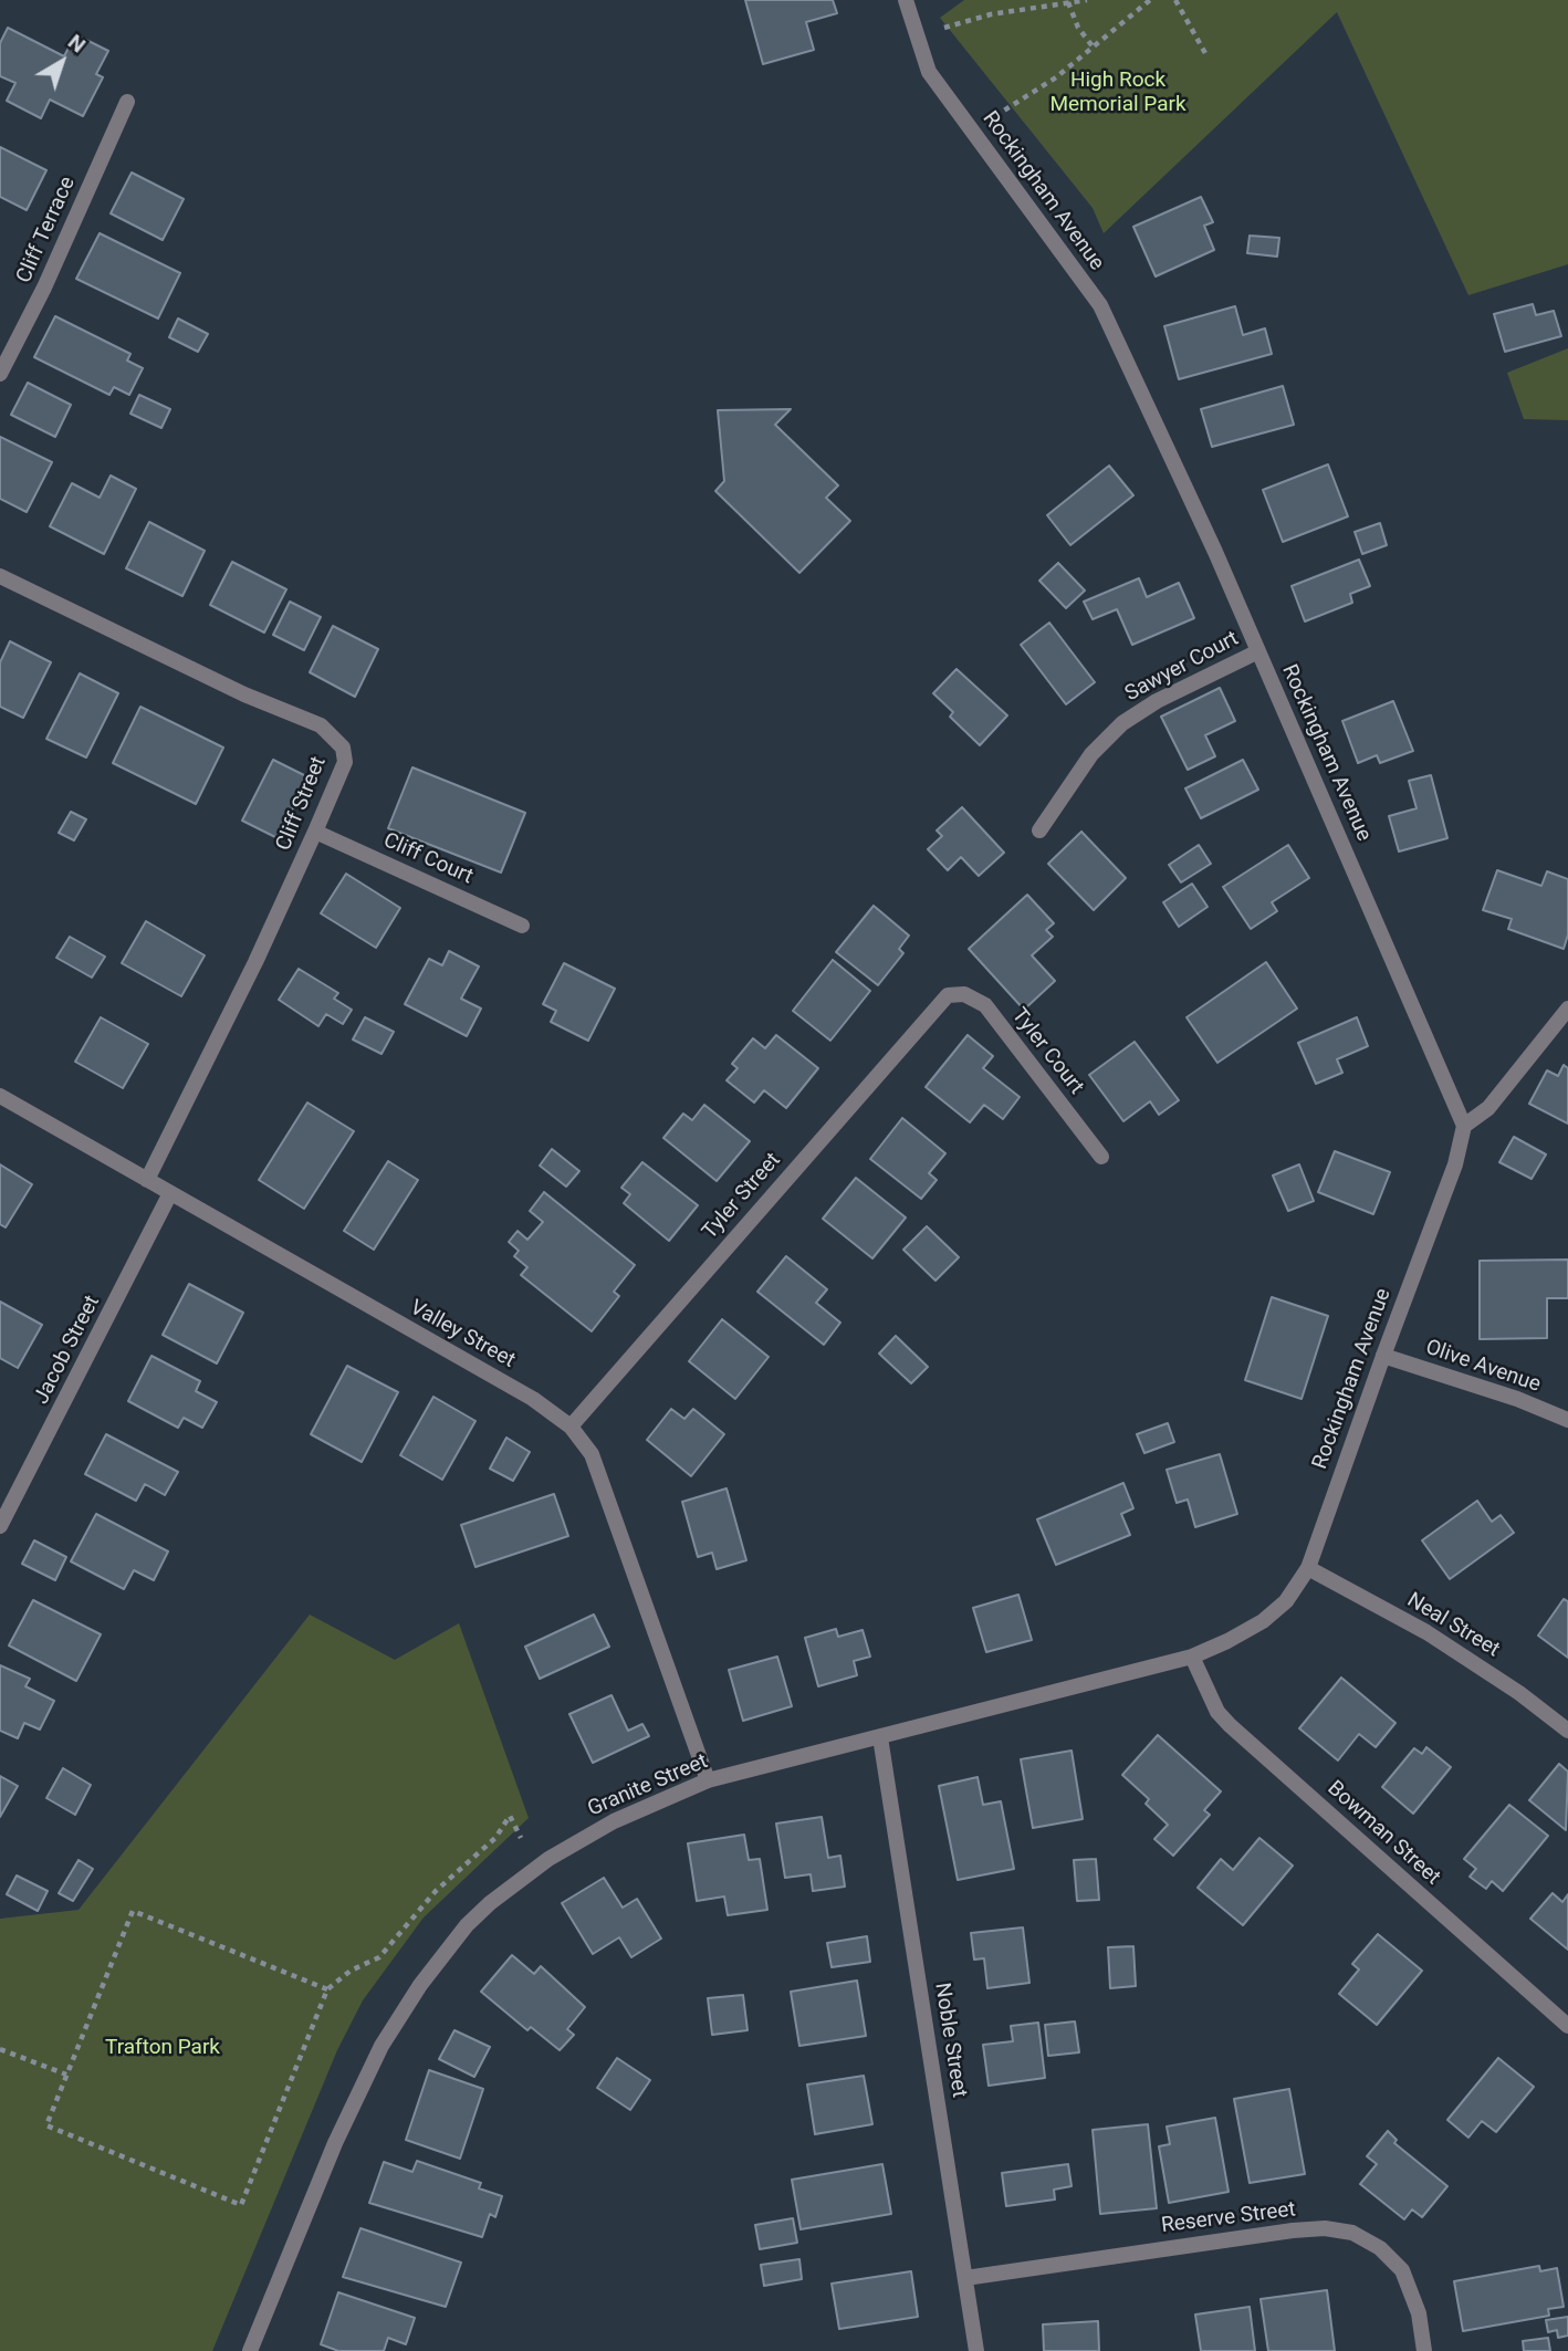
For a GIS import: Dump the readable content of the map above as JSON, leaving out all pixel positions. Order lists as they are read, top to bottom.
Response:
{
  "streets": {
    "street": [
      "Rockingham Avenue",
      "Cliff Terrace",
      "Sawyer Court",
      "Cliff Street",
      "Cliff Court",
      "Tyler Court",
      "Tyler Street",
      "Valley Street",
      "Jacob Street",
      "Olive Avenue",
      "Neal Street",
      "Granite Street",
      "Bowman Street",
      "Noble Street",
      "Reserve Street"
    ]
  },
  "crossings": [
    ["Rockingham Avenue", "Sawyer Court"],
    ["Rockingham Avenue", "Olive Avenue"],
    ["Rockingham Avenue", "Neal Street"],
    ["Rockingham Avenue", "Granite Street"],
    ["Cliff Street", "Cliff Court"],
    ["Cliff Street", "Valley Street"],
    ["Tyler Court", "Tyler Street"],
    ["Tyler Street", "Valley Street"],
    ["Valley Street", "Jacob Street"],
    ["Valley Street", "Granite Street"],
    ["Neal Street", "Granite Street"],
    ["Granite Street", "Bowman Street"],
    ["Granite Street", "Noble Street"],
    ["Noble Street", "Reserve Street"]
  ],
  "parks": ["High Rock Memorial Park", "Trafton Park"],
  "north": "top right"
}
